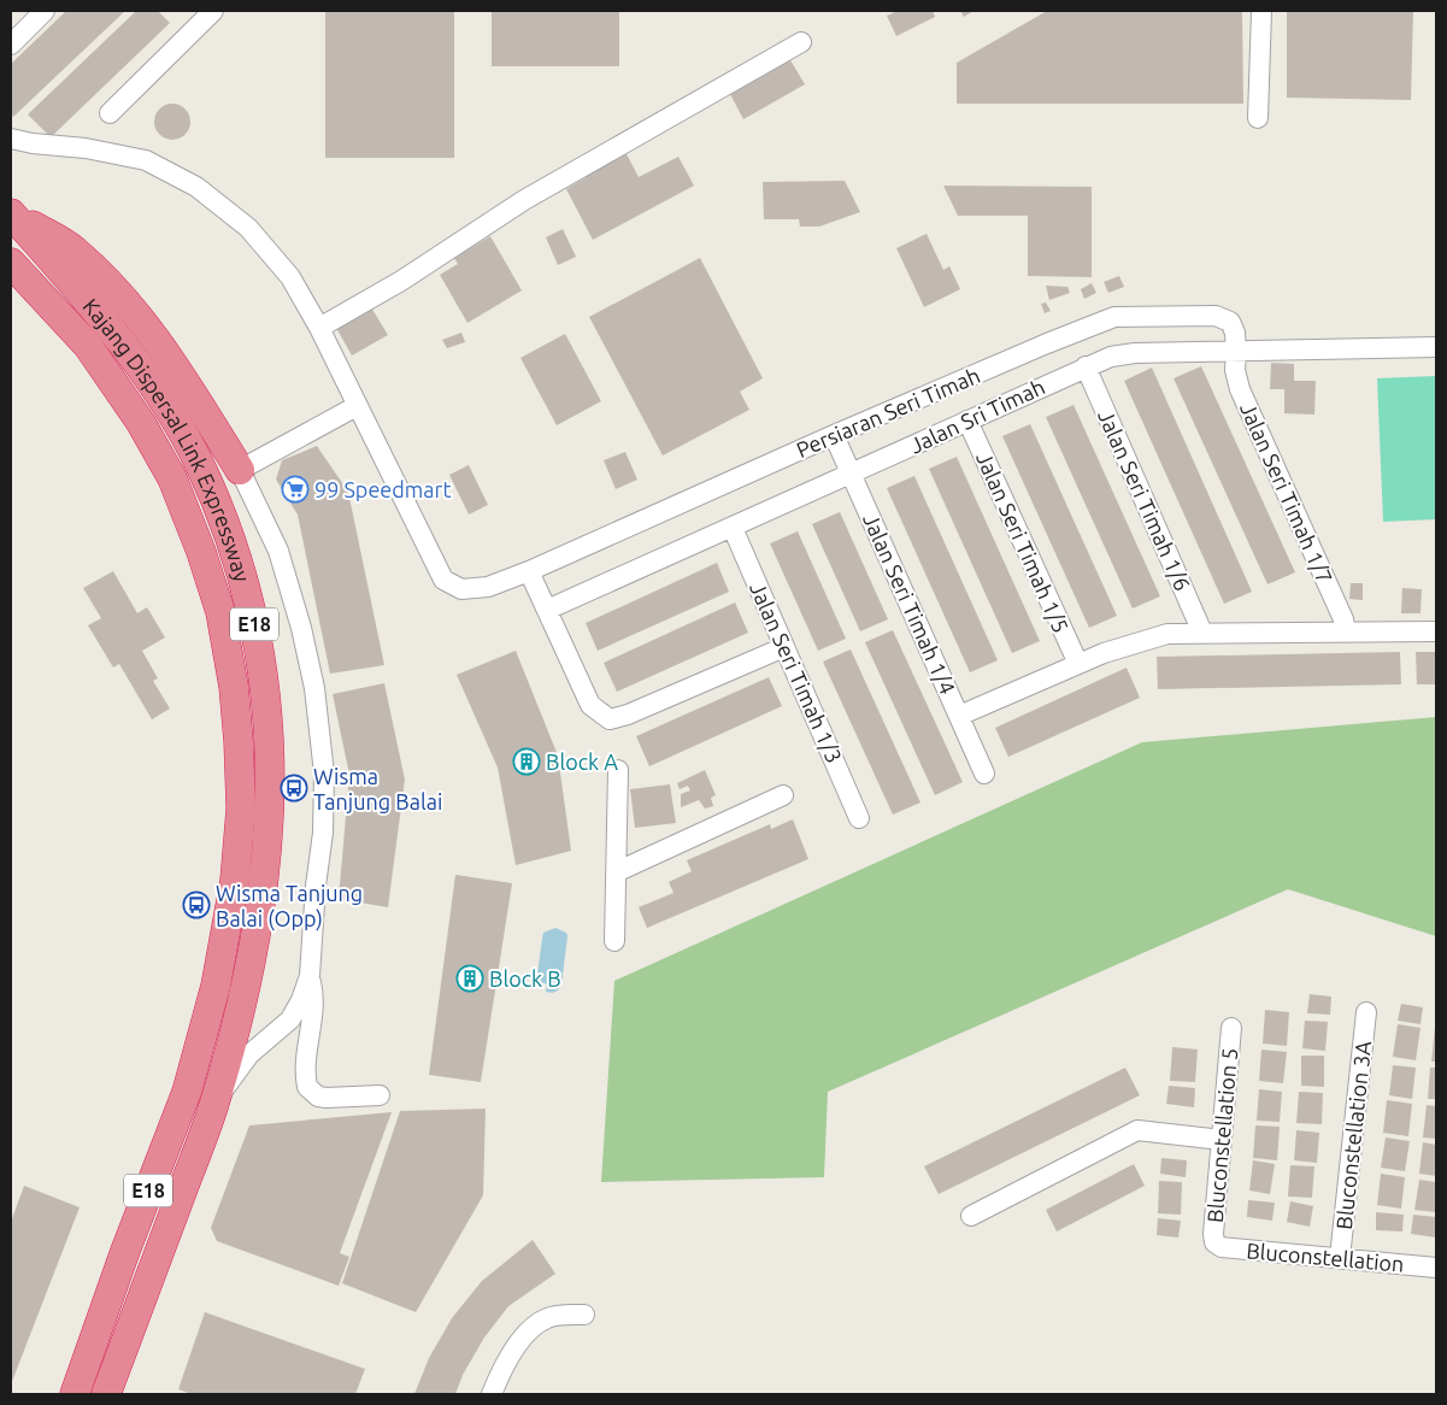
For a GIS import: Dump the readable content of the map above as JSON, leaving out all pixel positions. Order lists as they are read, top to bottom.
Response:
{
  "streets": {
    "highway": ["Kajang Dispersal Link Expressway", "E18"],
    "street": [
      "Persiaran Seri Timah",
      "Jalan Sri Timah",
      "Jalan Seri Timah 1/7",
      "Jalan Seri Timah 1/6",
      "Jalan Seri Timah 1/5",
      "Jalan Seri Timah 1/4",
      "Jalan Seri Timah 1/3",
      "Bluconstellation 5",
      "Bluconstellation 3A",
      "Bluconstellation"
    ]
  },
  "crossings": [
    ["Persiaran Seri Timah", "Jalan Sri Timah"],
    ["Persiaran Seri Timah", "Jalan Seri Timah 1/7"],
    ["Persiaran Seri Timah", "Jalan Seri Timah 1/4"],
    ["Jalan Sri Timah", "Jalan Seri Timah 1/7"],
    ["Jalan Sri Timah", "Jalan Seri Timah 1/6"],
    ["Jalan Sri Timah", "Jalan Seri Timah 1/5"],
    ["Jalan Sri Timah", "Jalan Seri Timah 1/4"],
    ["Jalan Sri Timah", "Jalan Seri Timah 1/3"],
    ["Bluconstellation 5", "Bluconstellation"],
    ["Bluconstellation 3A", "Bluconstellation"]
  ],
  "places": {
    "supermarket": ["99 Speedmart"],
    "building": ["Block A", "Block B"],
    "bus stop": ["Wisma Tanjung Balai", "Wisma Tanjung Balai (Opp)"]
  }
}
